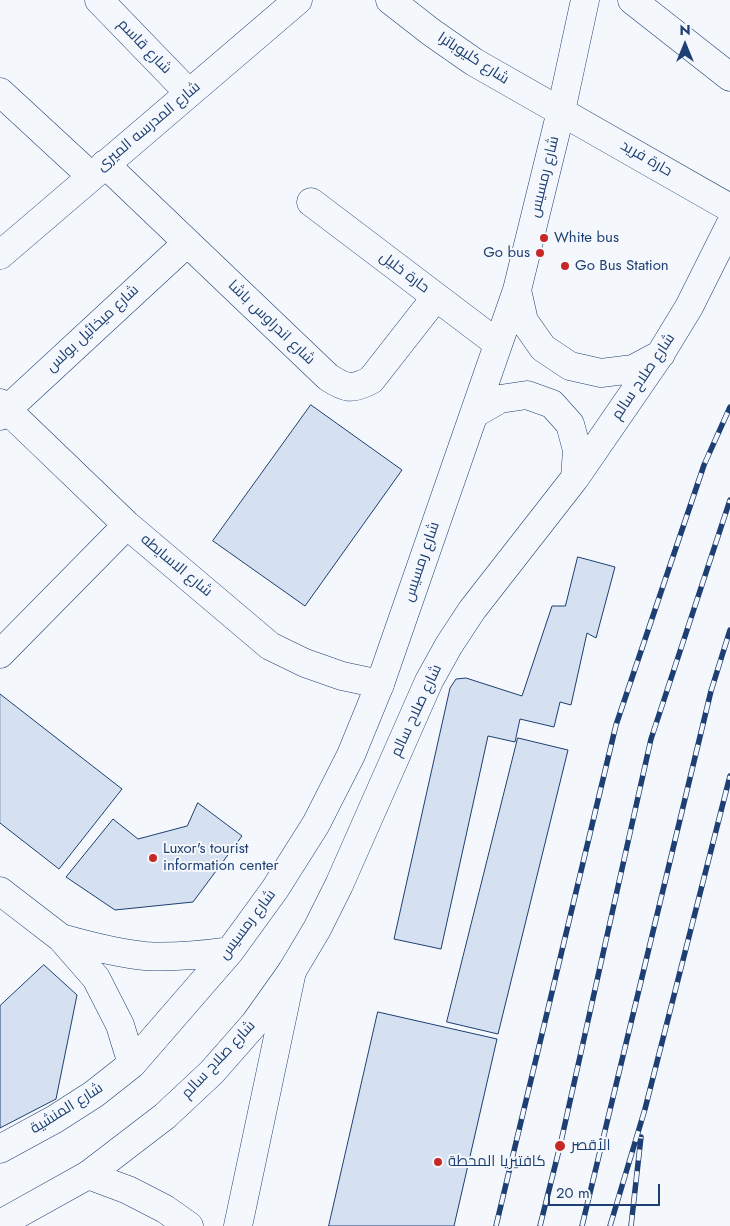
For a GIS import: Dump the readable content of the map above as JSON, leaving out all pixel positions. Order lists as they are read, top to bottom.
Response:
{
  "streets": {
    "street": [
      "شارع قاسم",
      "شارع كليوباترا",
      "شارع المدرسه الميرى",
      "حارة فريد",
      "شارع رمسيس",
      "حارة خليل",
      "شارع اندراوس باشا",
      "شارع ميخائيل بولس",
      "شارع صلاح سالم",
      "شارع الاسايطه",
      "شارع المنشية"
    ]
  },
  "crossings": [
    ["شارع قاسم", "شارع المدرسه الميرى"],
    ["شارع كليوباترا", "حارة فريد"],
    ["شارع كليوباترا", "شارع رمسيس"],
    ["شارع المدرسه الميرى", "شارع اندراوس باشا"],
    ["حارة فريد", "شارع رمسيس"],
    ["شارع رمسيس", "حارة خليل"],
    ["شارع رمسيس", "شارع الاسايطه"],
    ["شارع رمسيس", "شارع المنشية"],
    ["حارة خليل", "شارع اندراوس باشا"],
    ["شارع اندراوس باشا", "شارع ميخائيل بولس"],
    ["شارع ميخائيل بولس", "شارع الاسايطه"]
  ],
  "places": [
    "White bus",
    "Go bus",
    "Go Bus Station",
    "Luxor's tourist information center",
    "الأقصر",
    "كافتيريا المحطة"
  ],
  "scale_bar": "20 m",
  "north": "top"
}
